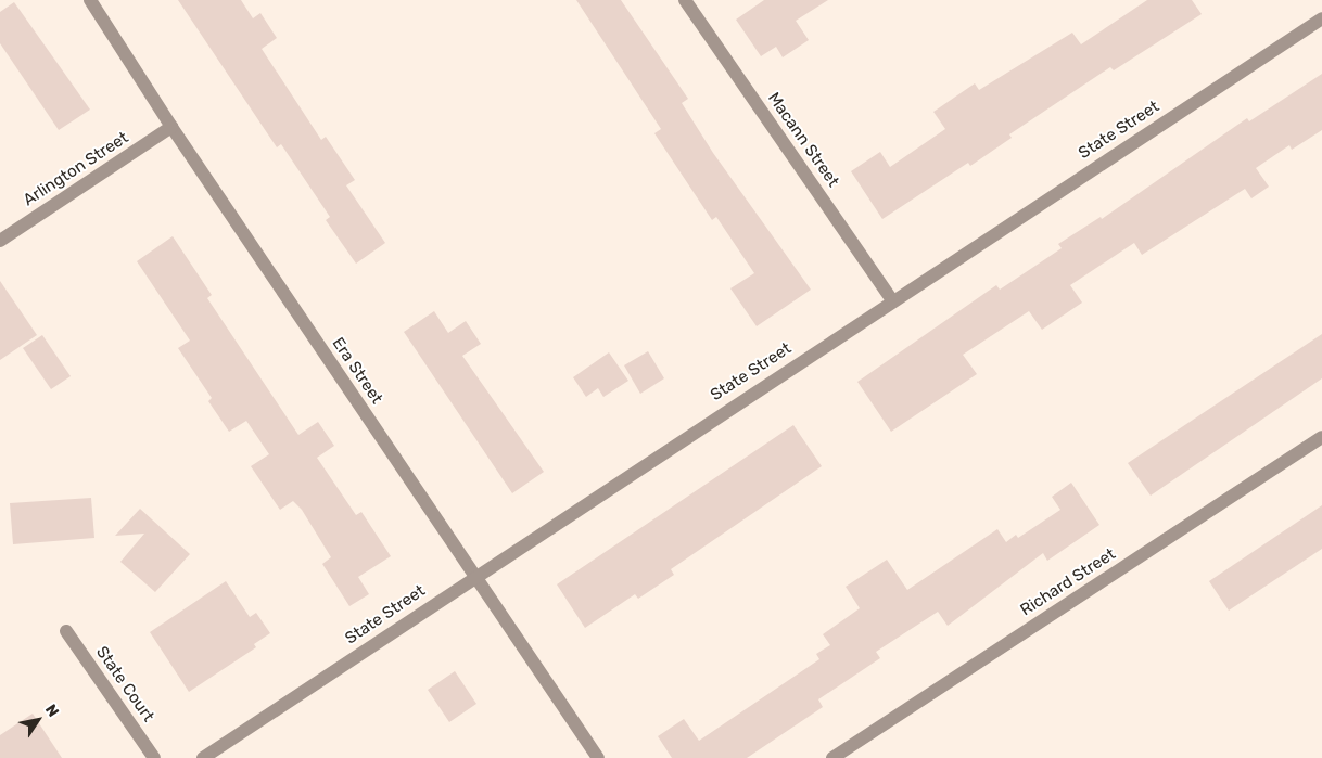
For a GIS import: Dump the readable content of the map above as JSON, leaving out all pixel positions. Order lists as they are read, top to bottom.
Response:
{
  "streets": {
    "street": [
      "State Street",
      "Macann Street",
      "Arlington Street",
      "Era Street",
      "Richard Street",
      "State Court"
    ]
  },
  "crossings": [
    ["State Street", "Macann Street"],
    ["State Street", "Era Street"],
    ["Arlington Street", "Era Street"]
  ],
  "north": "top right"
}
